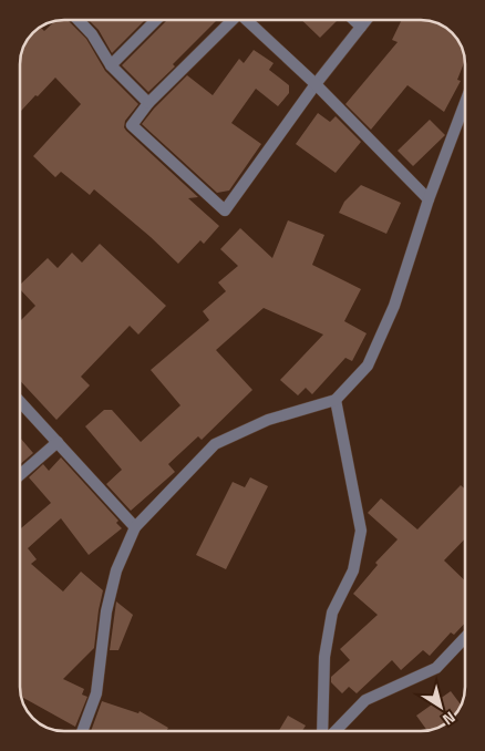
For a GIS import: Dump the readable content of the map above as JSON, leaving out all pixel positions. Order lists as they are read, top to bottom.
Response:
{
  "north": "bottom right"
}
